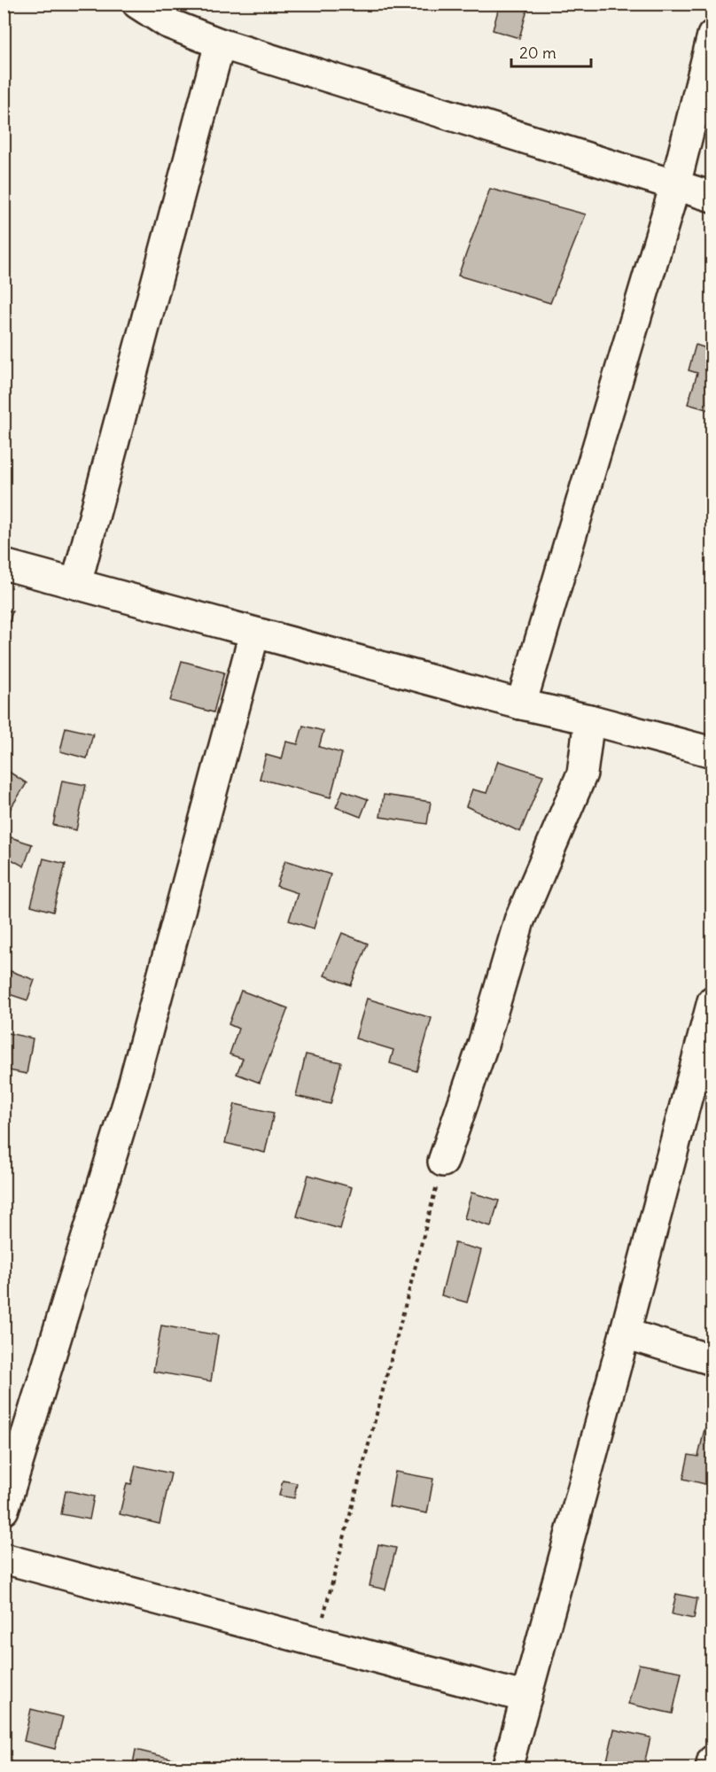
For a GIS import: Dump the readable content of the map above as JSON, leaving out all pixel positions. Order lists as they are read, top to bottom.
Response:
{
  "scale_bar": "20 m"
}
